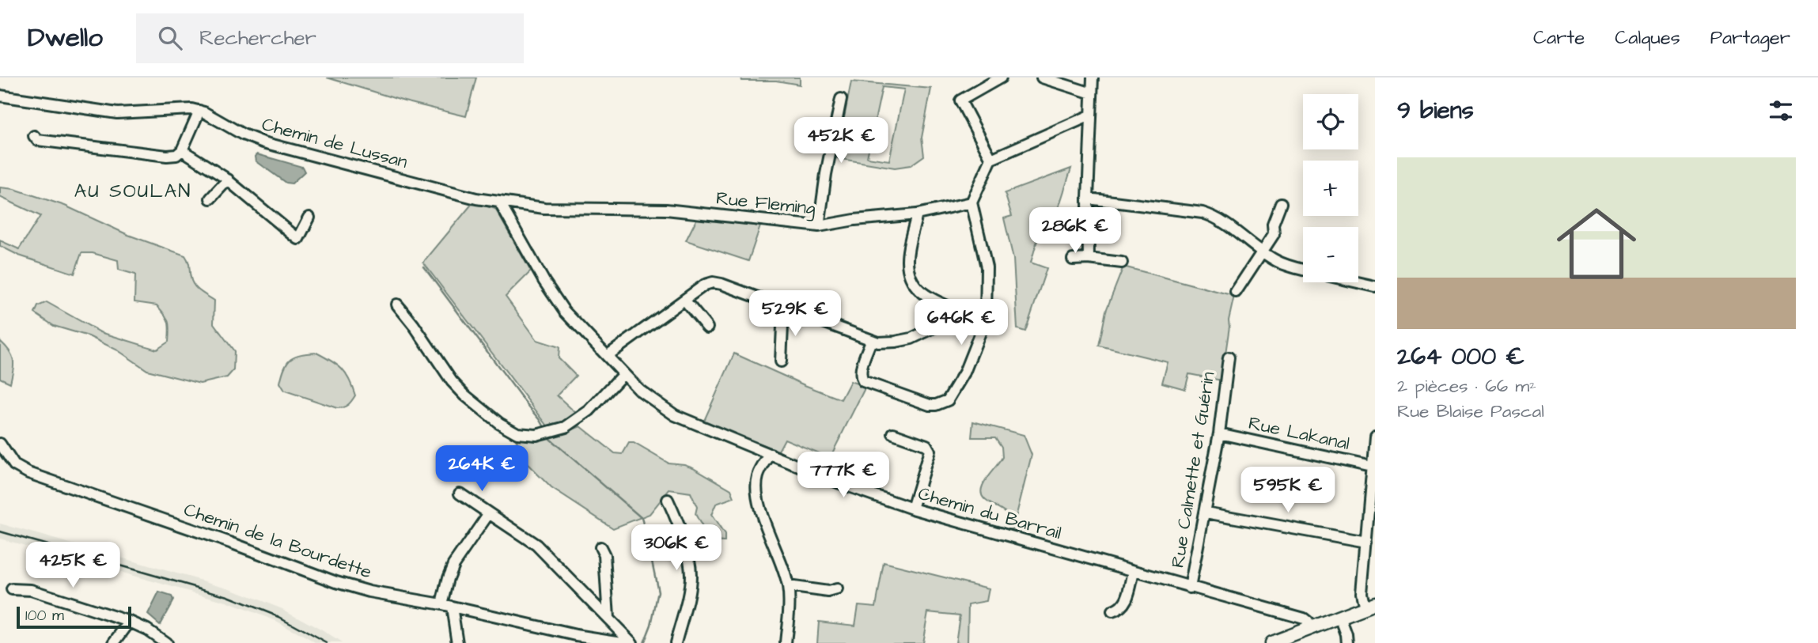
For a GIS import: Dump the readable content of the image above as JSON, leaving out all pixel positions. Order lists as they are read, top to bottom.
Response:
{
  "streets": {
    "street": [
      "Chemin de Lussan",
      "Rue Fleming",
      "Rue Lakanal",
      "Rue Calmette et Guérin",
      "Chemin du Barrail",
      "Chemin de la Bourdette"
    ]
  },
  "crossings": [
    ["Chemin de Lussan", "Rue Fleming"],
    ["Chemin de Lussan", "Chemin du Barrail"],
    ["Rue Fleming", "Chemin du Barrail"],
    ["Rue Lakanal", "Rue Calmette et Guérin"],
    ["Rue Calmette et Guérin", "Chemin du Barrail"]
  ],
  "districts": ["AU SOULAN"],
  "scale_bar": "100 m",
  "page": {
    "header": "Dwello",
    "search": "Rechercher",
    "nav": ["Carte", "Calques", "Partager"],
    "heading": "9 biens",
    "map_buttons": ["+", "−"],
    "price": [
      "452K €",
      "286K €",
      "529K €",
      "646K €",
      "264K €",
      "777K €",
      "595K €",
      "306K €",
      "425K €"
    ],
    "list": [
      {
        "name": "264 000 €",
        "note": "2 pièces · 66 m² · Rue Blaise Pascal"
      }
    ],
    "scale": "100 m"
  }
}
